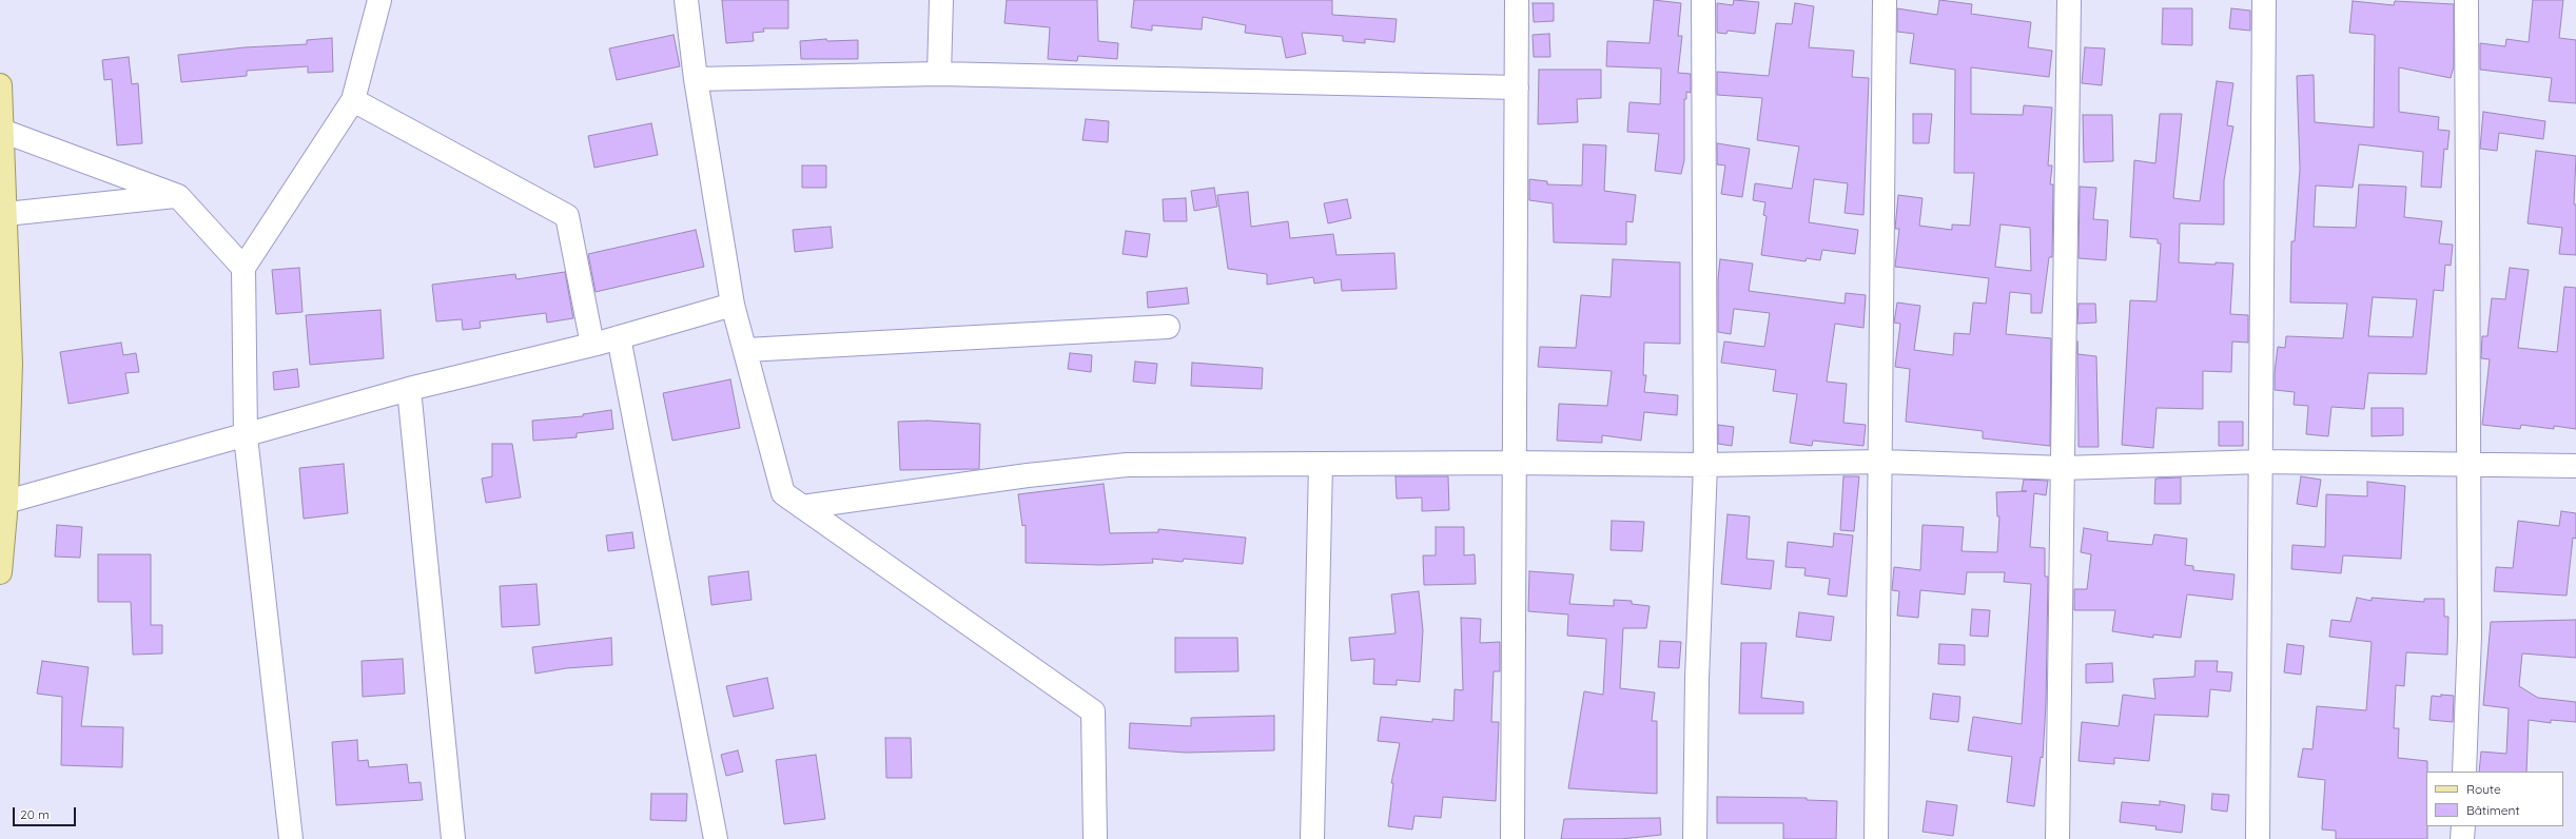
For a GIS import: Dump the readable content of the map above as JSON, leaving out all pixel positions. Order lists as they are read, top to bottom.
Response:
{
  "legend": ["Route", "Bâtiment"],
  "scale_bar": "20 m"
}
